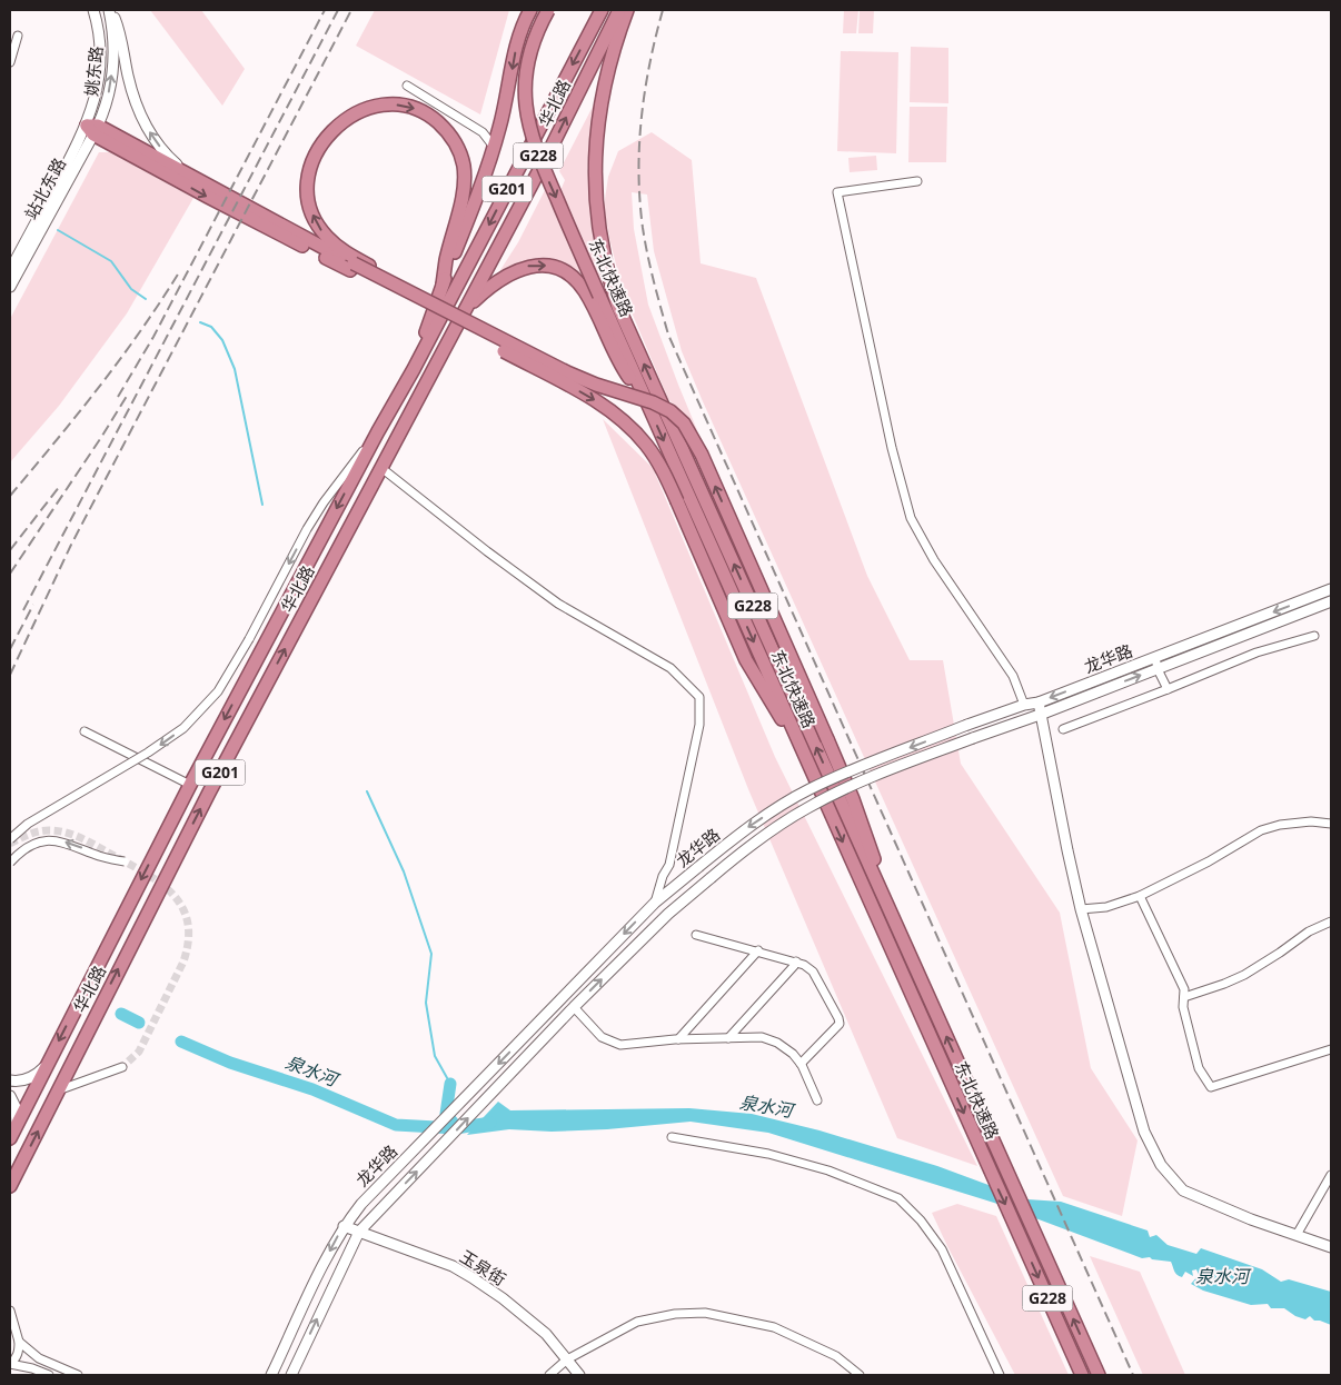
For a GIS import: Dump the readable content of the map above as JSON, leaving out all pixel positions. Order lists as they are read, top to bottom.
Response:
{
  "streets": {
    "highway": [
      "华北路",
      "G228",
      "G201",
      "东北快速路"
    ],
    "street": [
      "姚东路",
      "站北东路",
      "龙华路",
      "玉泉街"
    ]
  },
  "crossings": [
    ["姚东路", "站北东路"],
    ["龙华路", "玉泉街"]
  ],
  "water": ["泉水河"]
}
